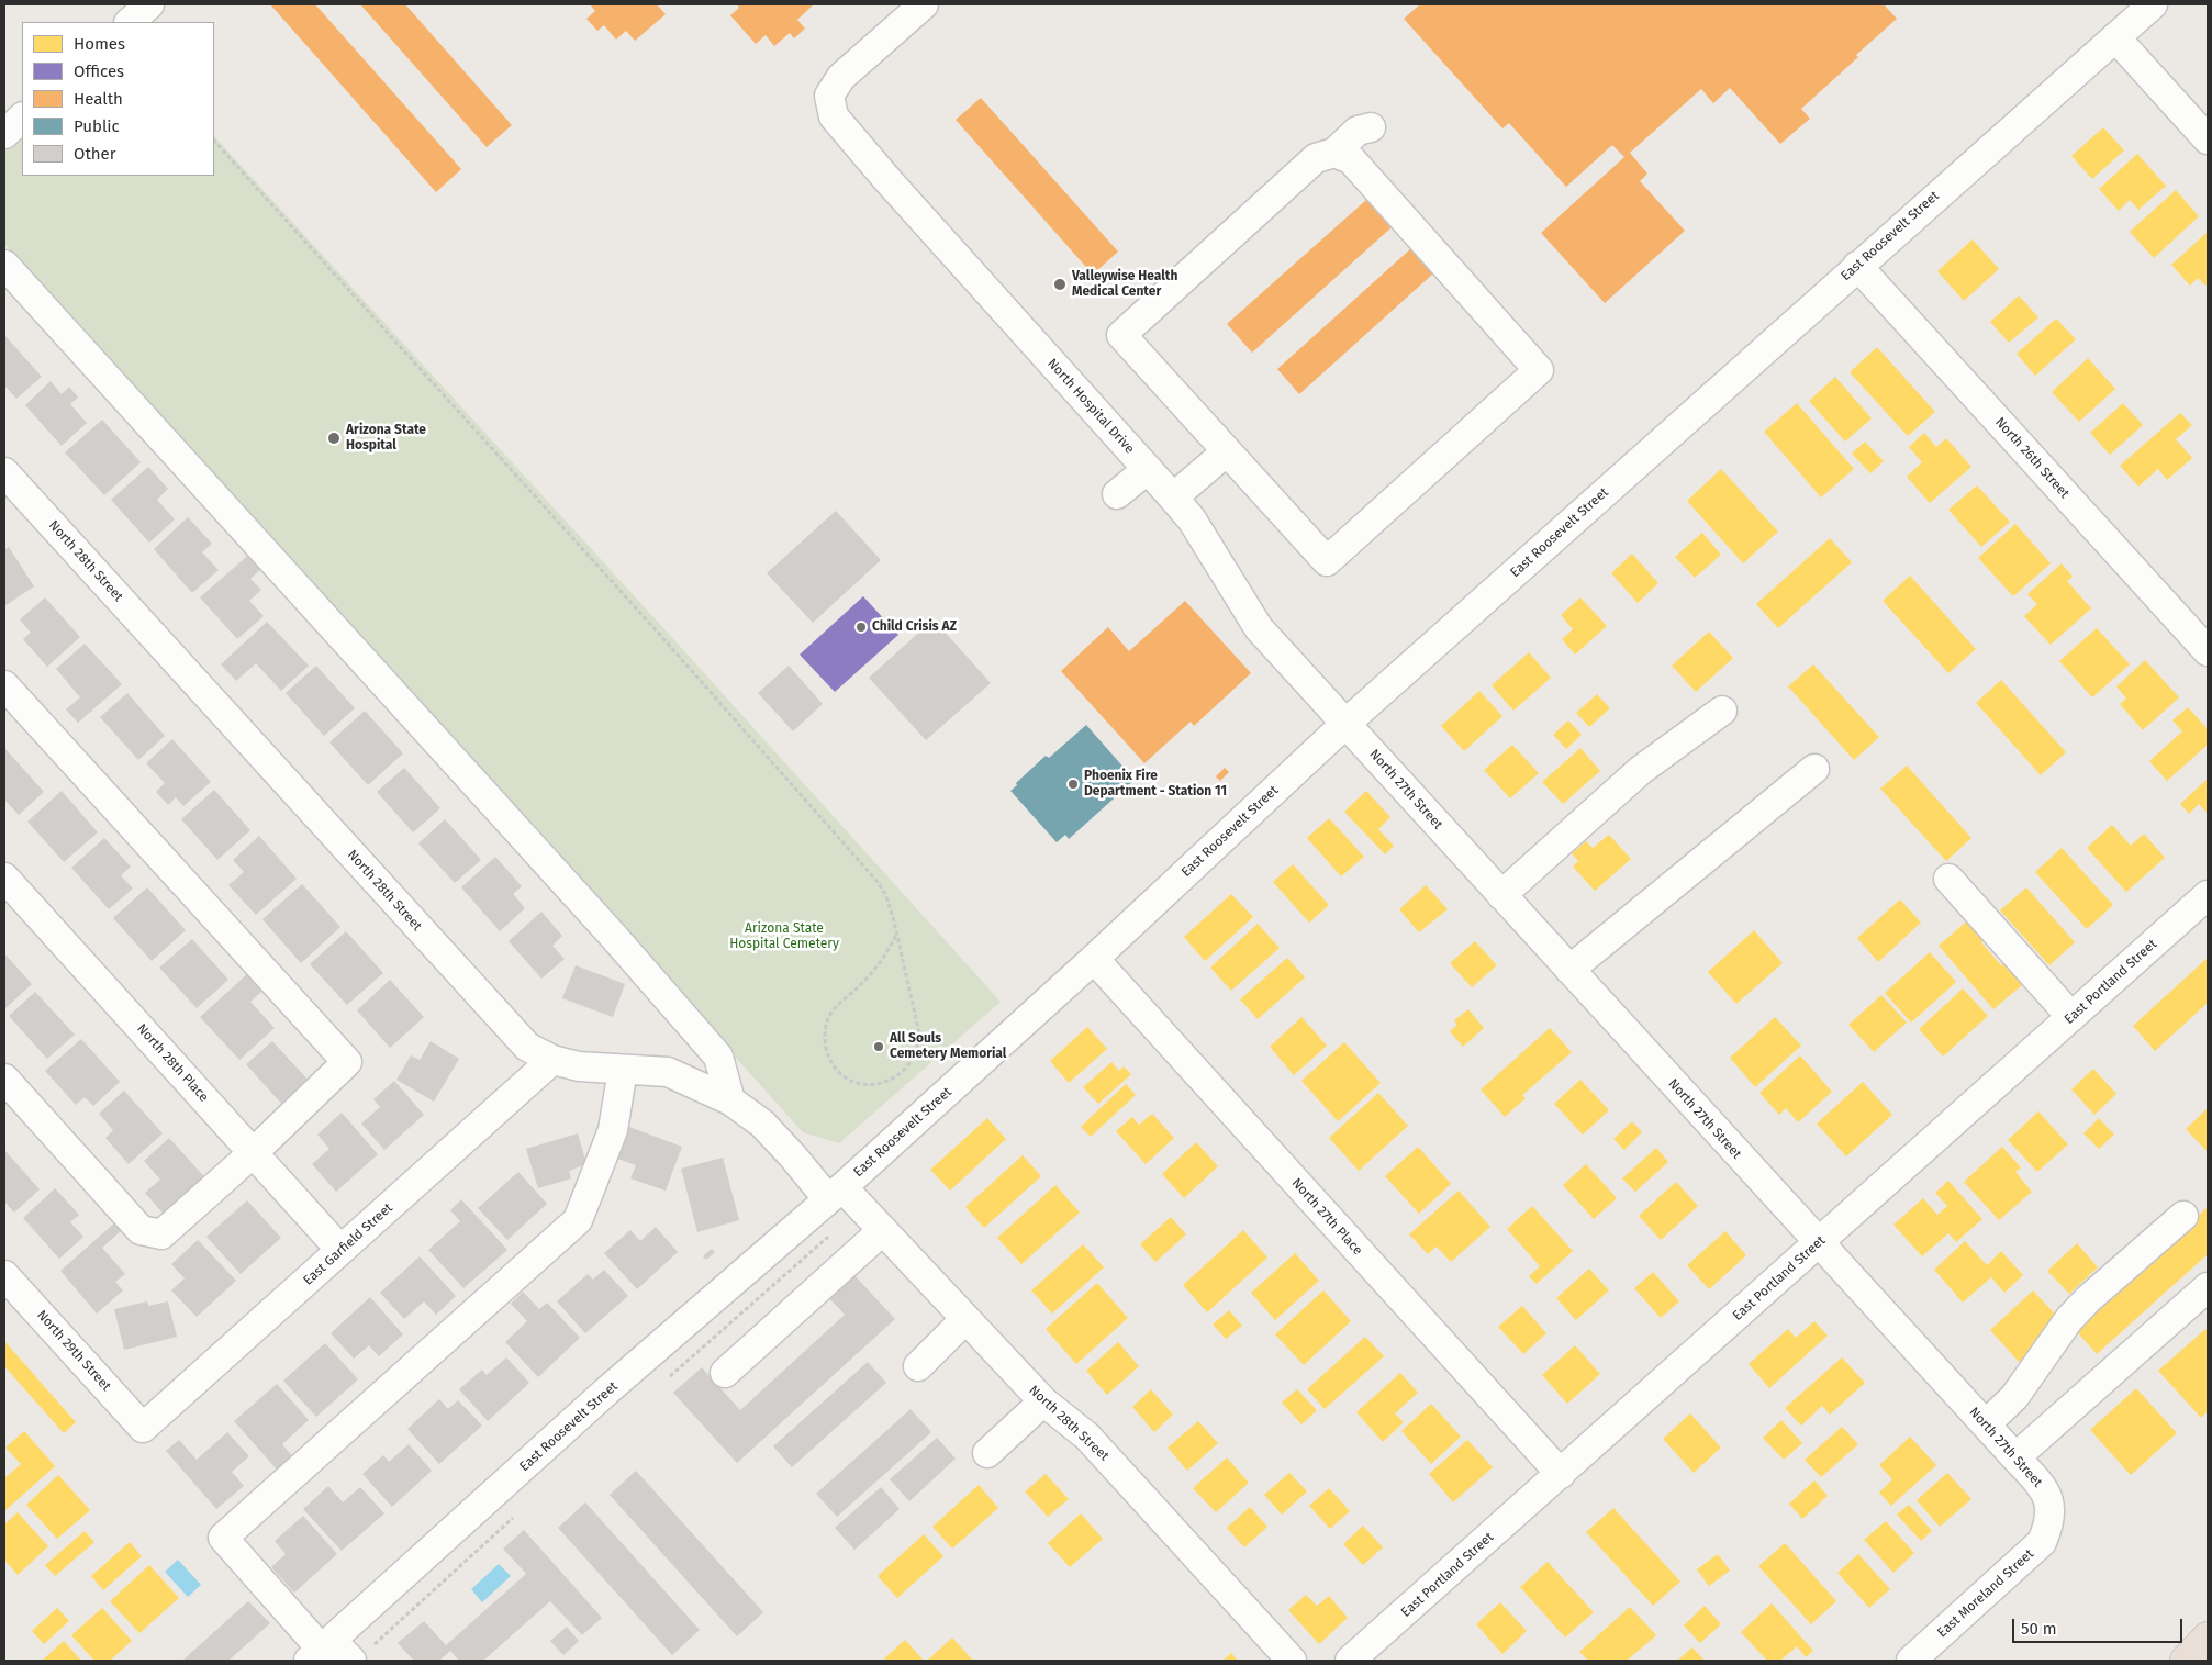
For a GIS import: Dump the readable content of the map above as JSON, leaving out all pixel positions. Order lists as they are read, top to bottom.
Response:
{
  "streets": {
    "street": [
      "East Roosevelt Street",
      "North Hospital Drive",
      "North 26th Street",
      "North 28th Street",
      "North 27th Street",
      "East Portland Street",
      "North 28th Place",
      "North 27th Place",
      "East Garfield Street",
      "North 29th Street",
      "East Moreland Street"
    ]
  },
  "crossings": [
    ["East Roosevelt Street", "North Hospital Drive"],
    ["East Roosevelt Street", "North 26th Street"],
    ["East Roosevelt Street", "North 28th Street"],
    ["East Roosevelt Street", "North 27th Street"],
    ["East Roosevelt Street", "North 27th Place"],
    ["North Hospital Drive", "North 27th Street"],
    ["North 28th Street", "East Garfield Street"],
    ["North 27th Street", "East Portland Street"],
    ["North 27th Street", "East Moreland Street"],
    ["East Portland Street", "North 27th Place"],
    ["North 28th Place", "East Garfield Street"],
    ["East Garfield Street", "North 29th Street"]
  ],
  "parks": ["Arizona State Hospital Cemetery"],
  "places": [
    "Valleywise Health Medical Center",
    "Arizona State Hospital",
    "Child Crisis AZ",
    "Phoenix Fire Department - Station 11",
    "All Souls Cemetery Memorial"
  ],
  "legend": [
    "Homes",
    "Offices",
    "Health",
    "Public",
    "Other"
  ],
  "scale_bar": "50 m"
}
